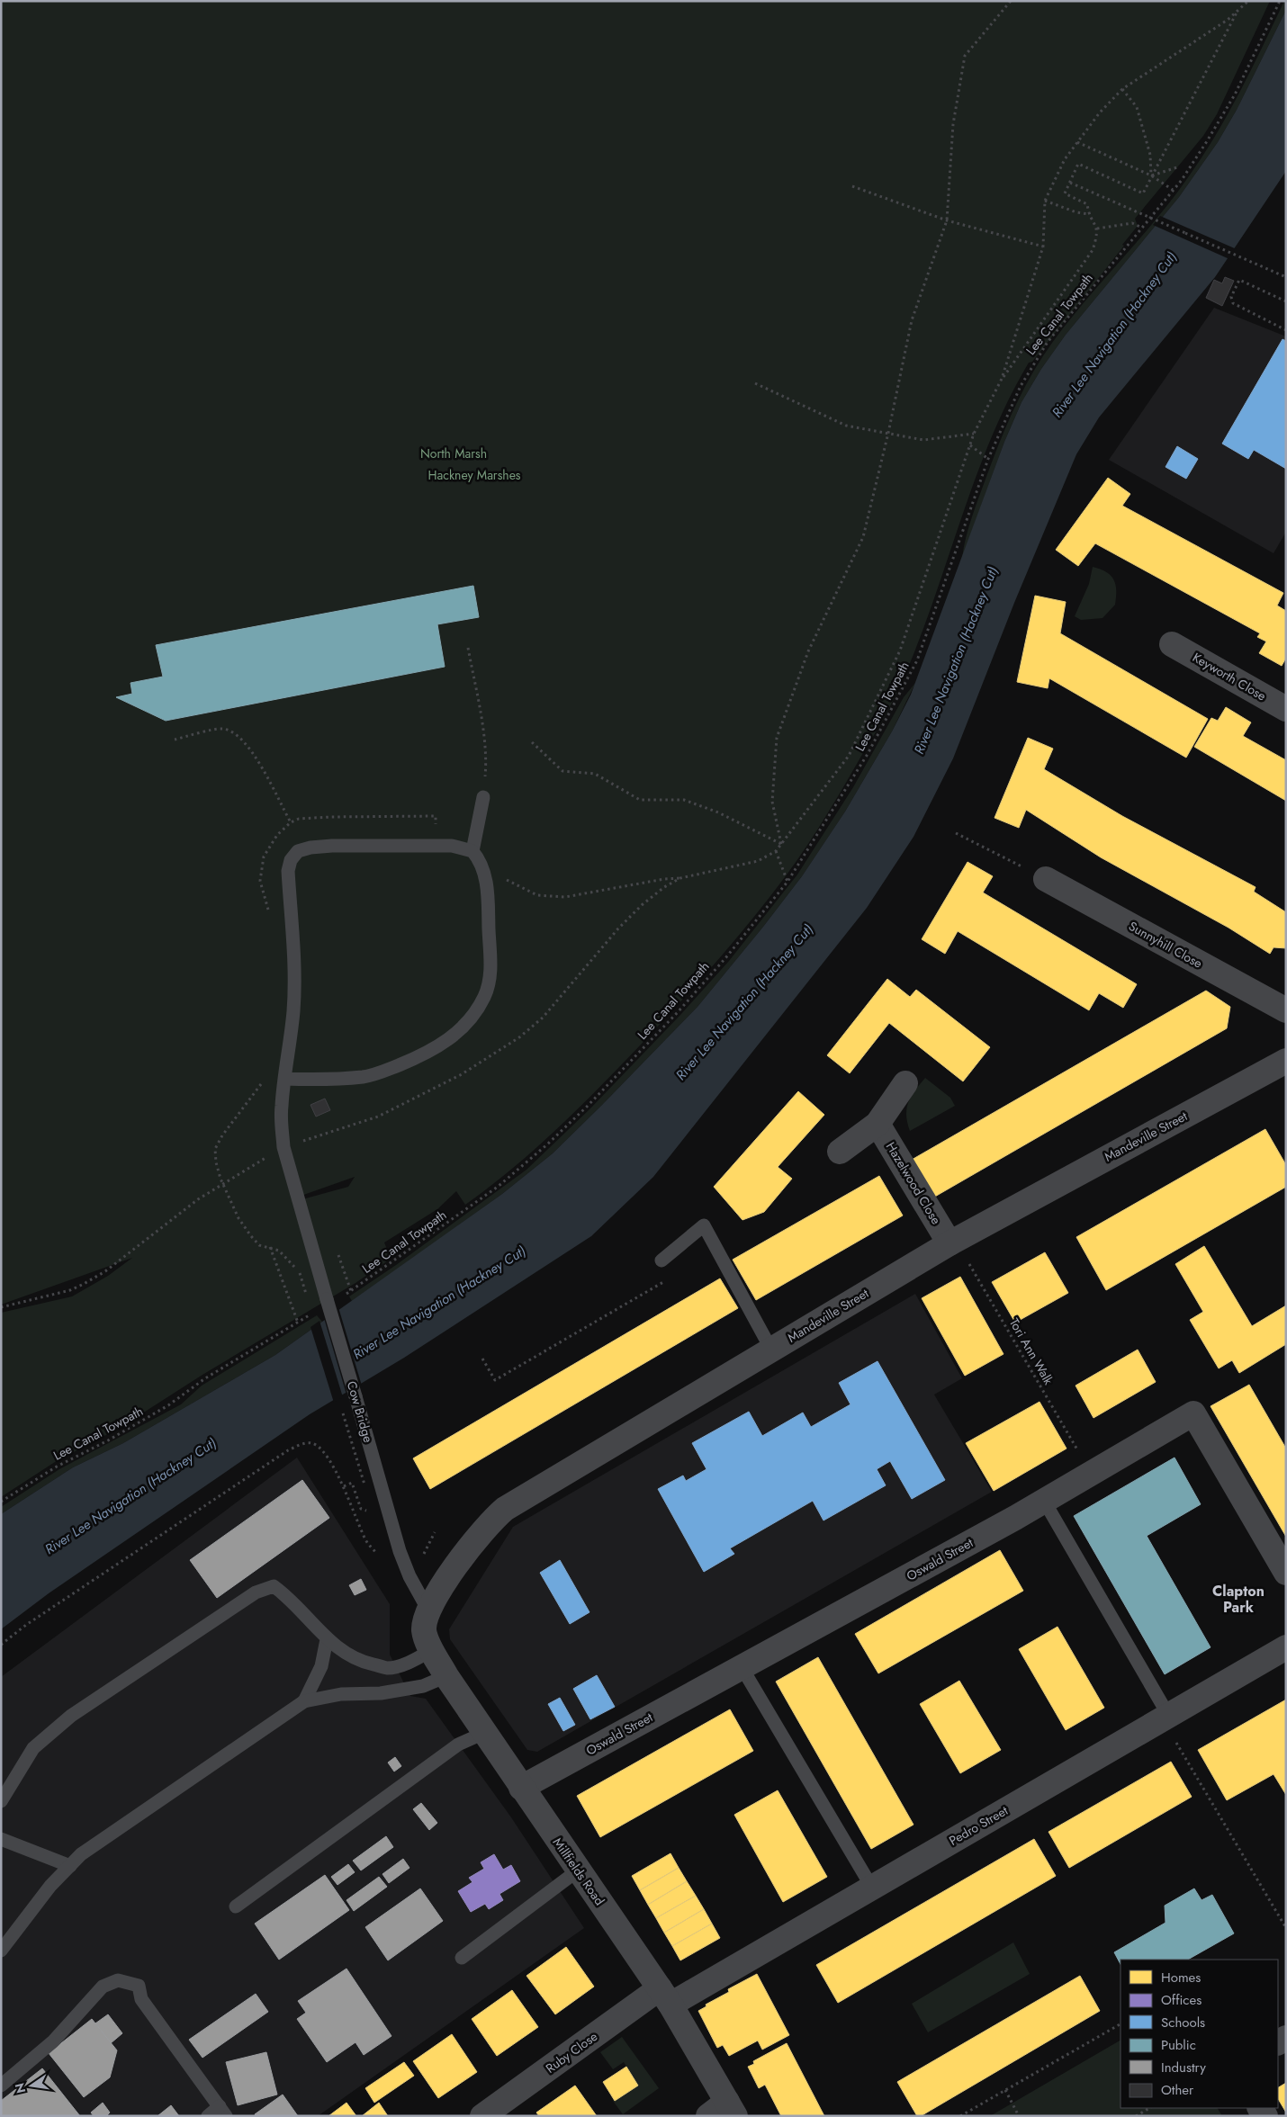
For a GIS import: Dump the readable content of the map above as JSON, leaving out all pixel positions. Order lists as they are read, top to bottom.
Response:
{
  "streets": {
    "street": [
      "Keyworth Close",
      "Sunnyhill Close",
      "Mandeville Street",
      "Hazelwood Close",
      "Oswald Street",
      "Pedro Street",
      "Millfields Road",
      "Ruby Close"
    ],
    "lane": ["Cow Bridge"],
    "path": ["Lee Canal Towpath", "Tori Ann Walk"]
  },
  "crossings": [
    ["Mandeville Street", "Hazelwood Close"],
    ["Mandeville Street", "Tori Ann Walk"],
    ["Mandeville Street", "Cow Bridge"],
    ["Mandeville Street", "Millfields Road"],
    ["Hazelwood Close", "Tori Ann Walk"],
    ["Tori Ann Walk", "Oswald Street"],
    ["Cow Bridge", "Millfields Road"],
    ["Oswald Street", "Millfields Road"],
    ["Pedro Street", "Millfields Road"],
    ["Pedro Street", "Ruby Close"],
    ["Millfields Road", "Ruby Close"]
  ],
  "districts": ["Clapton Park"],
  "water": ["River Lee Navigation (Hackney Cut)"],
  "parks": ["North Marsh", "Hackney Marshes"],
  "legend": [
    "Homes",
    "Offices",
    "Schools",
    "Public",
    "Industry",
    "Other"
  ],
  "north": "left"
}
